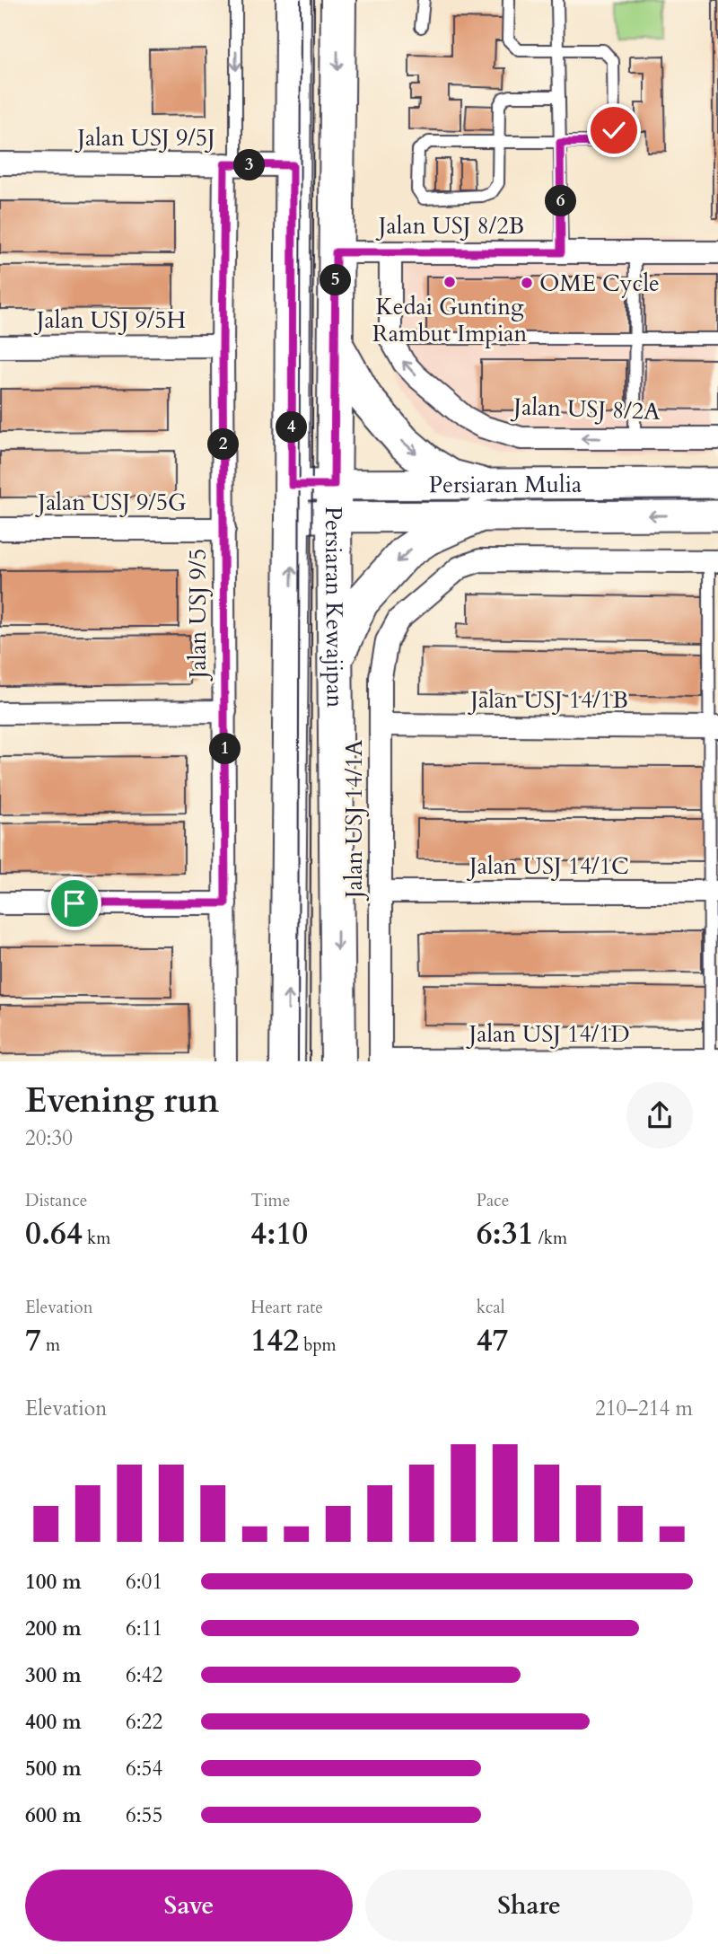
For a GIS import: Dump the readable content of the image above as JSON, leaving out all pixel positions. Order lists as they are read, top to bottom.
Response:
{
  "streets": {
    "main road": ["Persiaran Mulia", "Persiaran Kewajipan"],
    "street": [
      "Jalan USJ 9/5J",
      "Jalan USJ 8/2B",
      "Jalan USJ 9/5H",
      "Jalan USJ 8/2A",
      "Jalan USJ 9/5G",
      "Jalan USJ 9/5",
      "Jalan USJ 14/1B",
      "Jalan USJ 14/1A",
      "Jalan USJ 14/1C",
      "Jalan USJ 14/1D"
    ]
  },
  "crossings": [
    ["Jalan USJ 9/5J", "Persiaran Kewajipan"],
    ["Jalan USJ 9/5J", "Jalan USJ 9/5"],
    ["Jalan USJ 8/2B", "Persiaran Kewajipan"],
    ["Jalan USJ 9/5H", "Jalan USJ 9/5"],
    ["Persiaran Mulia", "Persiaran Kewajipan"],
    ["Jalan USJ 9/5G", "Jalan USJ 9/5"],
    ["Jalan USJ 14/1B", "Jalan USJ 14/1A"],
    ["Jalan USJ 14/1A", "Jalan USJ 14/1C"],
    ["Jalan USJ 14/1A", "Jalan USJ 14/1D"]
  ],
  "one_way": ["Jalan USJ 8/2A"],
  "places": ["Kedai Gunting Rambut Impian", "OME Cycle"],
  "page": {
    "pins": [
      "3",
      "6",
      "5",
      "4",
      "2",
      "1"
    ],
    "heading": ["Evening run", "20:30"],
    "stats": [
      ["Distance", "0.64 km"],
      ["Time", "4:10"],
      ["Pace", "6:31 /km"],
      ["Elevation", "7 m"],
      ["Heart rate", "142 bpm"],
      ["kcal", "47"]
    ],
    "chart": ["Elevation", "210–214 m"],
    "list": [
      {
        "name": "100 m",
        "note": "6:01"
      },
      {
        "name": "200 m",
        "note": "6:11"
      },
      {
        "name": "300 m",
        "note": "6:42"
      },
      {
        "name": "400 m",
        "note": "6:22"
      },
      {
        "name": "500 m",
        "note": "6:54"
      },
      {
        "name": "600 m",
        "note": "6:55"
      }
    ],
    "buttons": ["Save", "Share"]
  }
}
